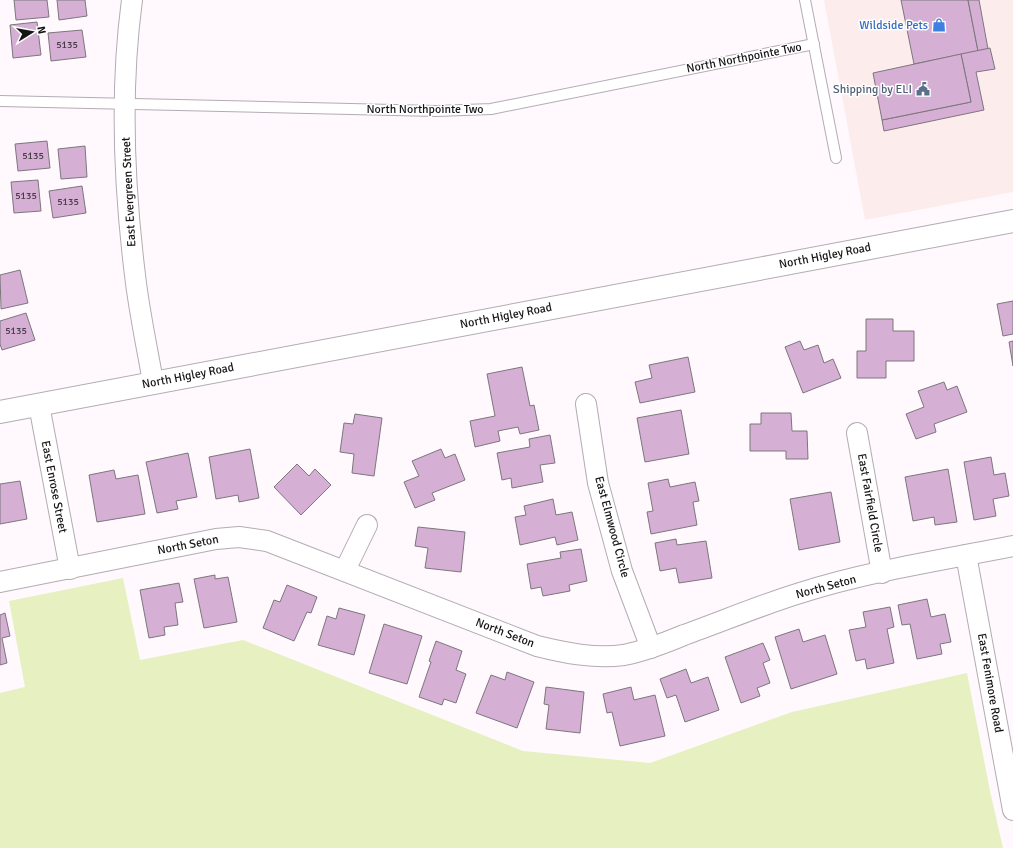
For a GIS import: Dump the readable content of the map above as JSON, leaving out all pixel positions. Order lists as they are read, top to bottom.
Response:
{
  "streets": {
    "main road": ["North Higley Road"],
    "street": [
      "East Evergreen Street",
      "East Enrose Street",
      "East Fairfield Circle",
      "East Elmwood Circle",
      "North Seton",
      "East Fenimore Road"
    ],
    "lane": ["North Northpointe Two"]
  },
  "crossings": [
    ["North Northpointe Two", "East Evergreen Street"],
    ["East Evergreen Street", "North Higley Road"],
    ["North Higley Road", "East Enrose Street"],
    ["East Enrose Street", "North Seton"],
    ["East Fairfield Circle", "North Seton"],
    ["East Elmwood Circle", "North Seton"],
    ["North Seton", "East Fenimore Road"]
  ],
  "places": {
    "shop": ["Wildside Pets"],
    "public building": ["Shipping by ELI"]
  },
  "house_numbers": [
    "5135",
    "5135",
    "5135",
    "5135",
    "5135"
  ],
  "north": "right"
}
